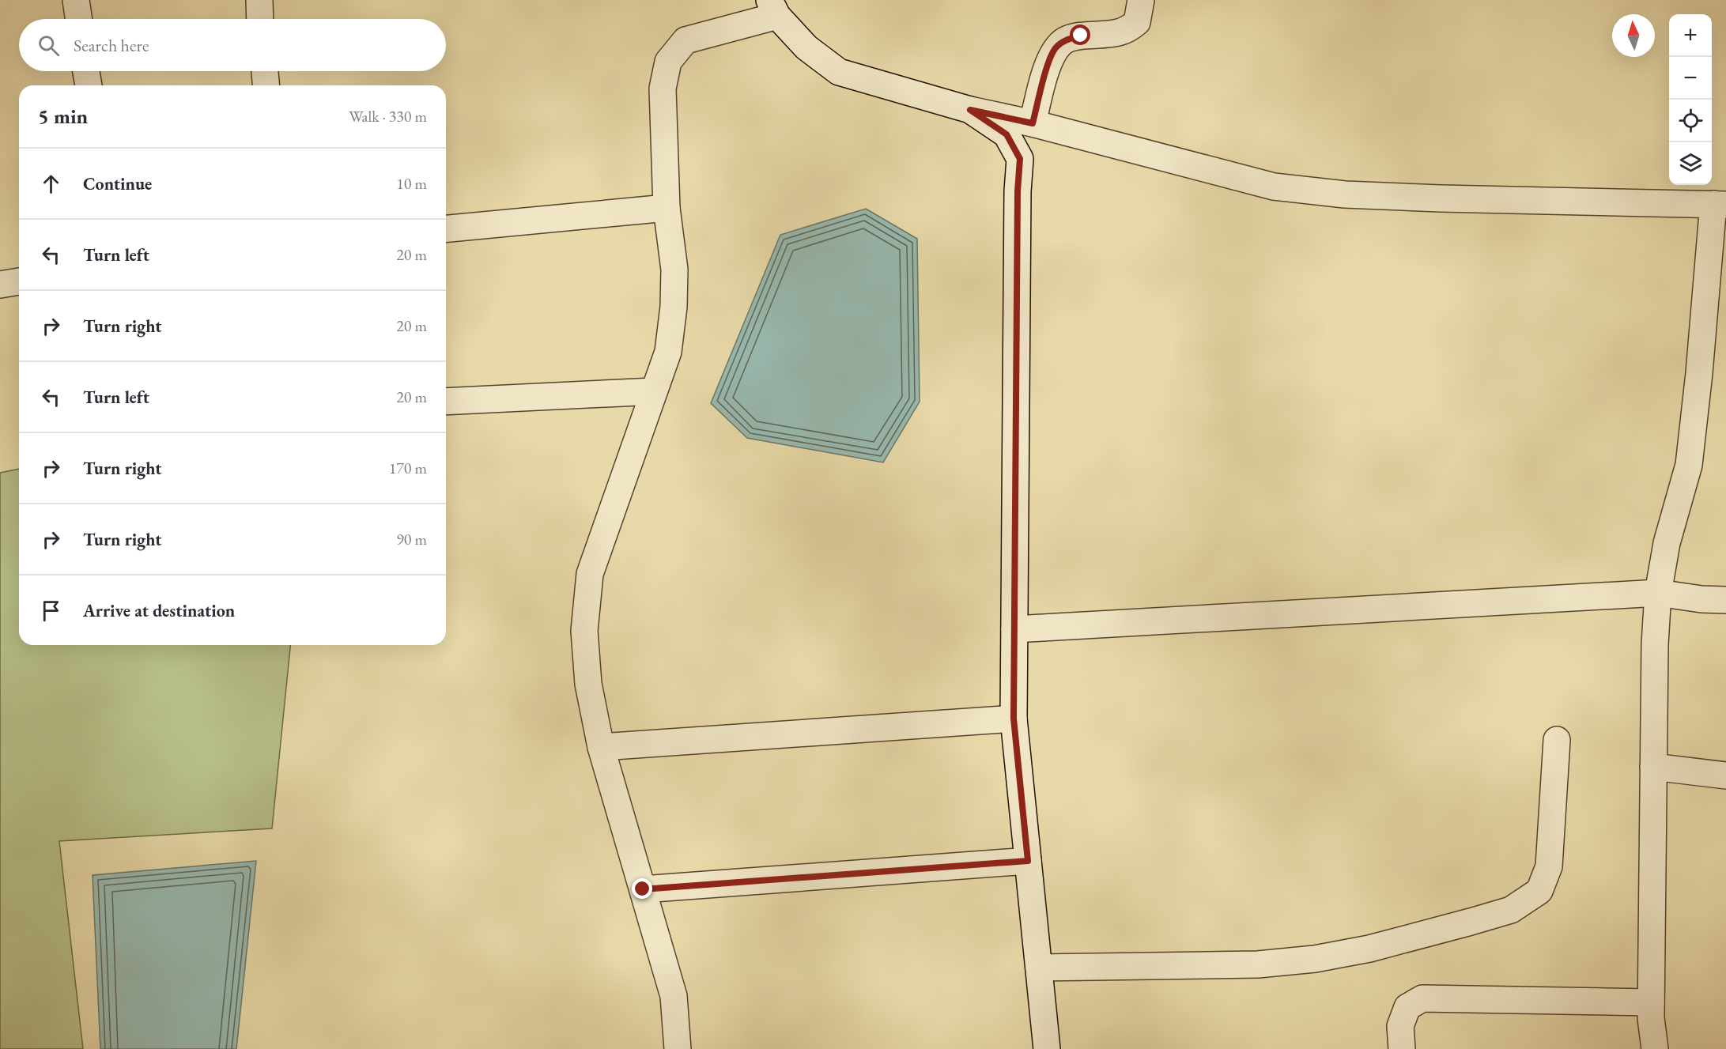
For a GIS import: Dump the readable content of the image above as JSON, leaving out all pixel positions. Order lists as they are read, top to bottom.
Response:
{
  "north": "top",
  "page": {
    "map_buttons": ["+", "−"],
    "search": "Search here",
    "heading": ["5 min", "Walk · 330 m"],
    "list": [
      ["Continue", "10 m"],
      ["Turn left", "20 m"],
      ["Turn right", "20 m"],
      ["Turn left", "20 m"],
      ["Turn right", "170 m"],
      ["Turn right", "90 m"],
      "Arrive at destination"
    ]
  }
}
